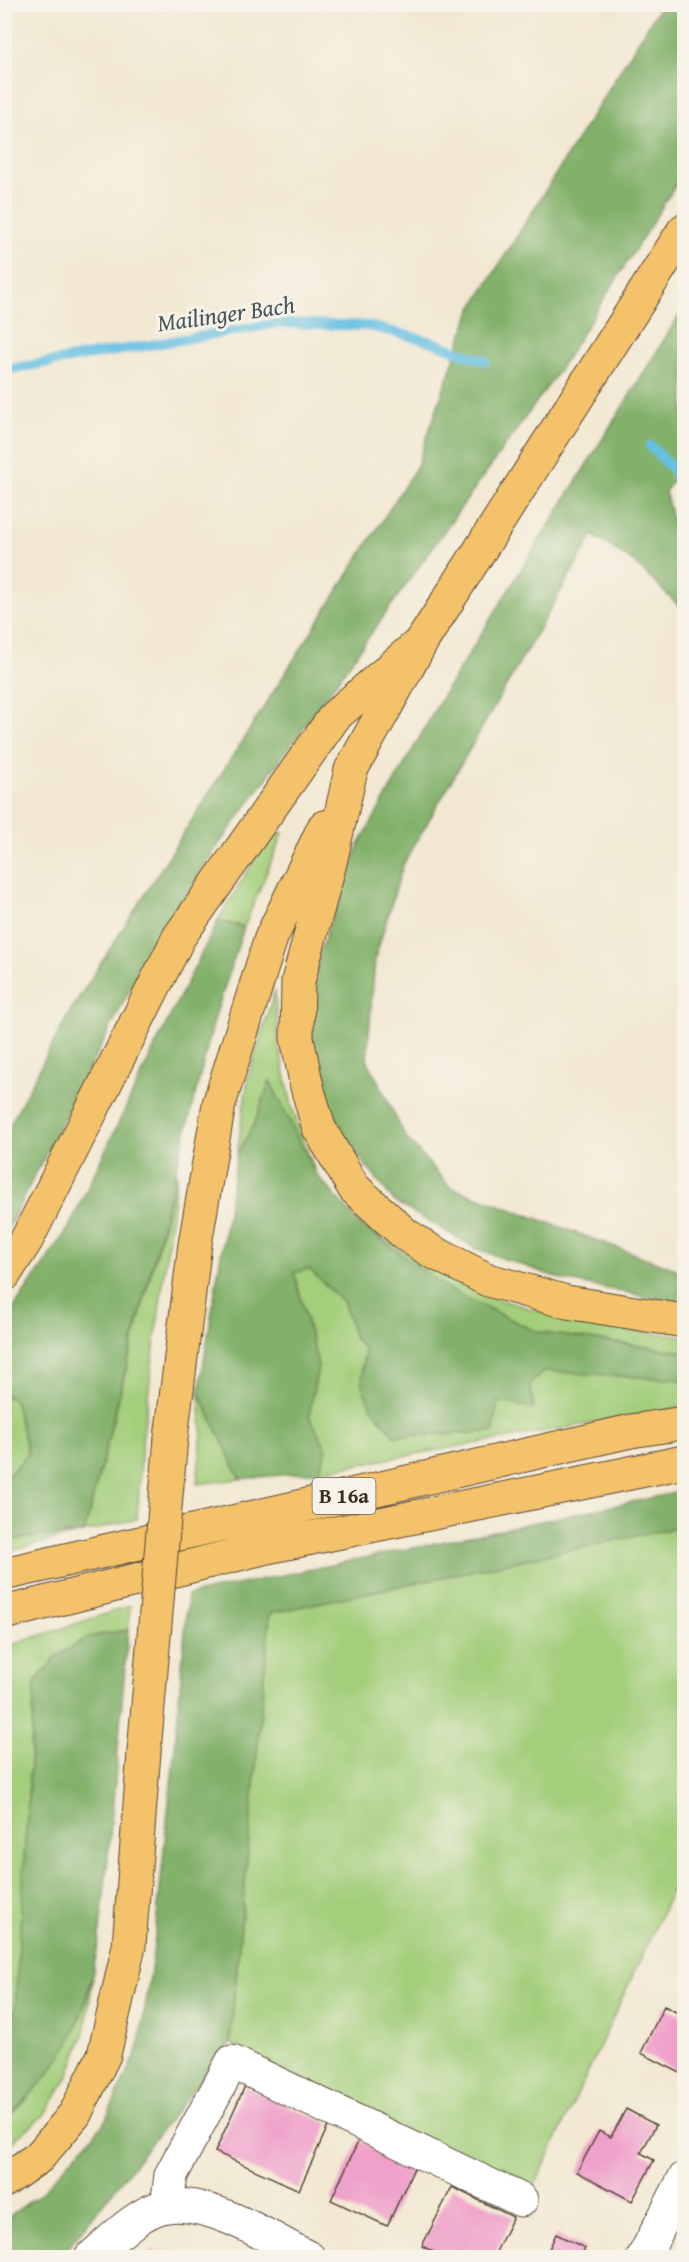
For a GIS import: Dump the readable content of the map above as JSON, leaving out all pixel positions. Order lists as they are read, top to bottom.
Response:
{
  "streets": {
    "main road": ["B 16a"]
  },
  "water": ["Mailinger Bach"]
}
